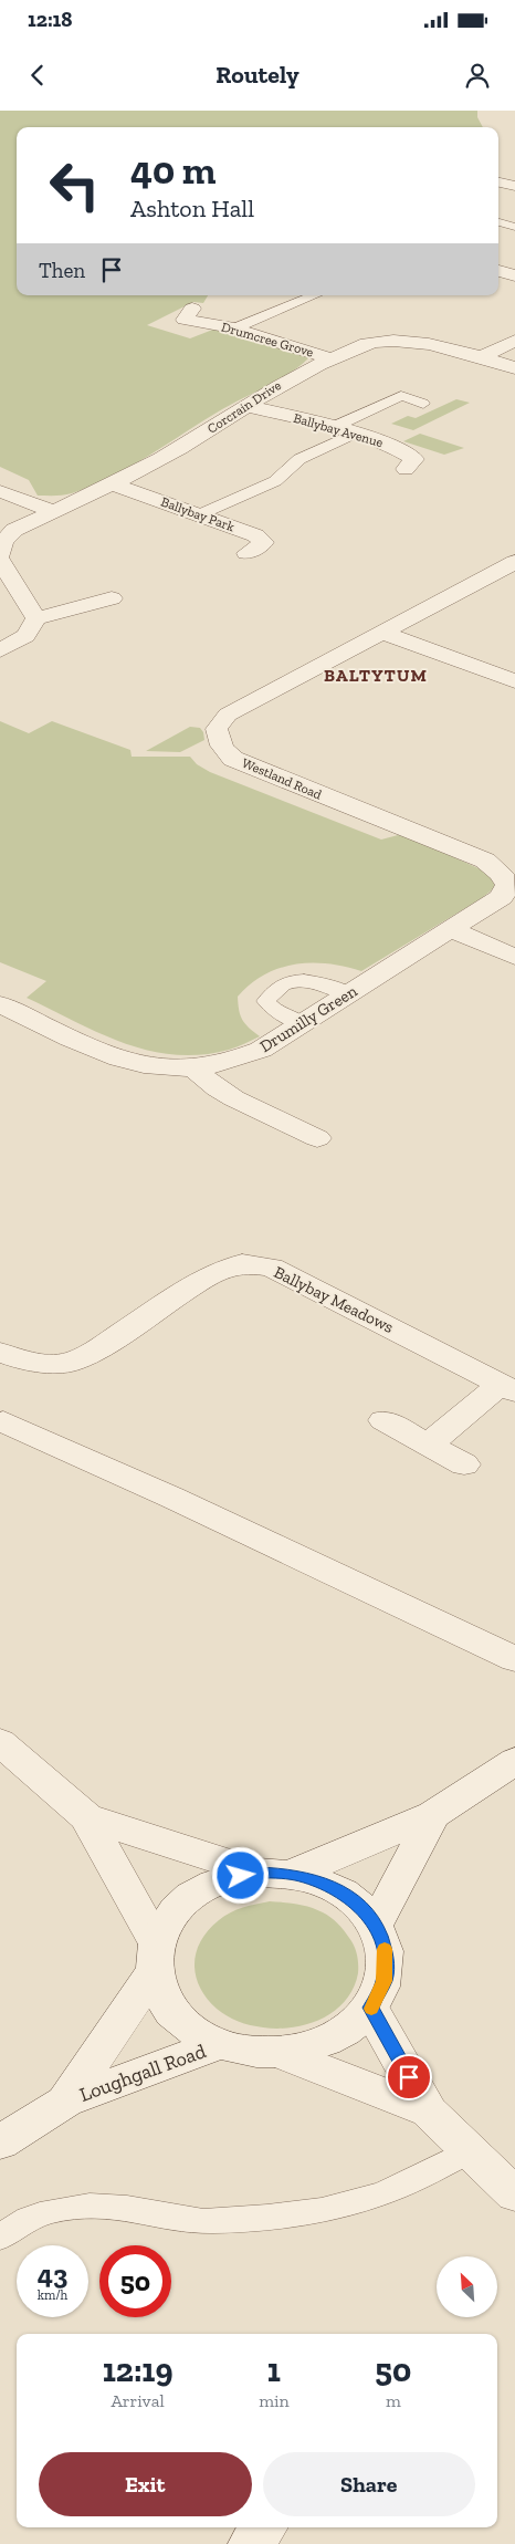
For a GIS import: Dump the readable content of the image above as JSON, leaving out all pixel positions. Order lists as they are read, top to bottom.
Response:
{
  "streets": {
    "street": [
      "Drumcree Grove",
      "Corcrain Drive",
      "Ballybay Avenue",
      "Ballybay Park",
      "Westland Road",
      "Drumilly Green",
      "Ballybay Meadows",
      "Loughgall Road"
    ]
  },
  "crossings": [
    ["Drumcree Grove", "Corcrain Drive"],
    ["Corcrain Drive", "Ballybay Avenue"],
    ["Corcrain Drive", "Ballybay Park"],
    ["Westland Road", "Drumilly Green"]
  ],
  "districts": ["BALTYTUM"],
  "north": "top left",
  "page": {
    "status": "12:18",
    "header": "Routely",
    "turn": ["40 m", "Ashton Hall"],
    "then": "Then",
    "speed": "43 km/h",
    "limit": "50",
    "eta": [
      "12:19",
      "Arrival",
      "1",
      "min",
      "50",
      "m"
    ],
    "buttons": ["Exit", "Share"]
  }
}
